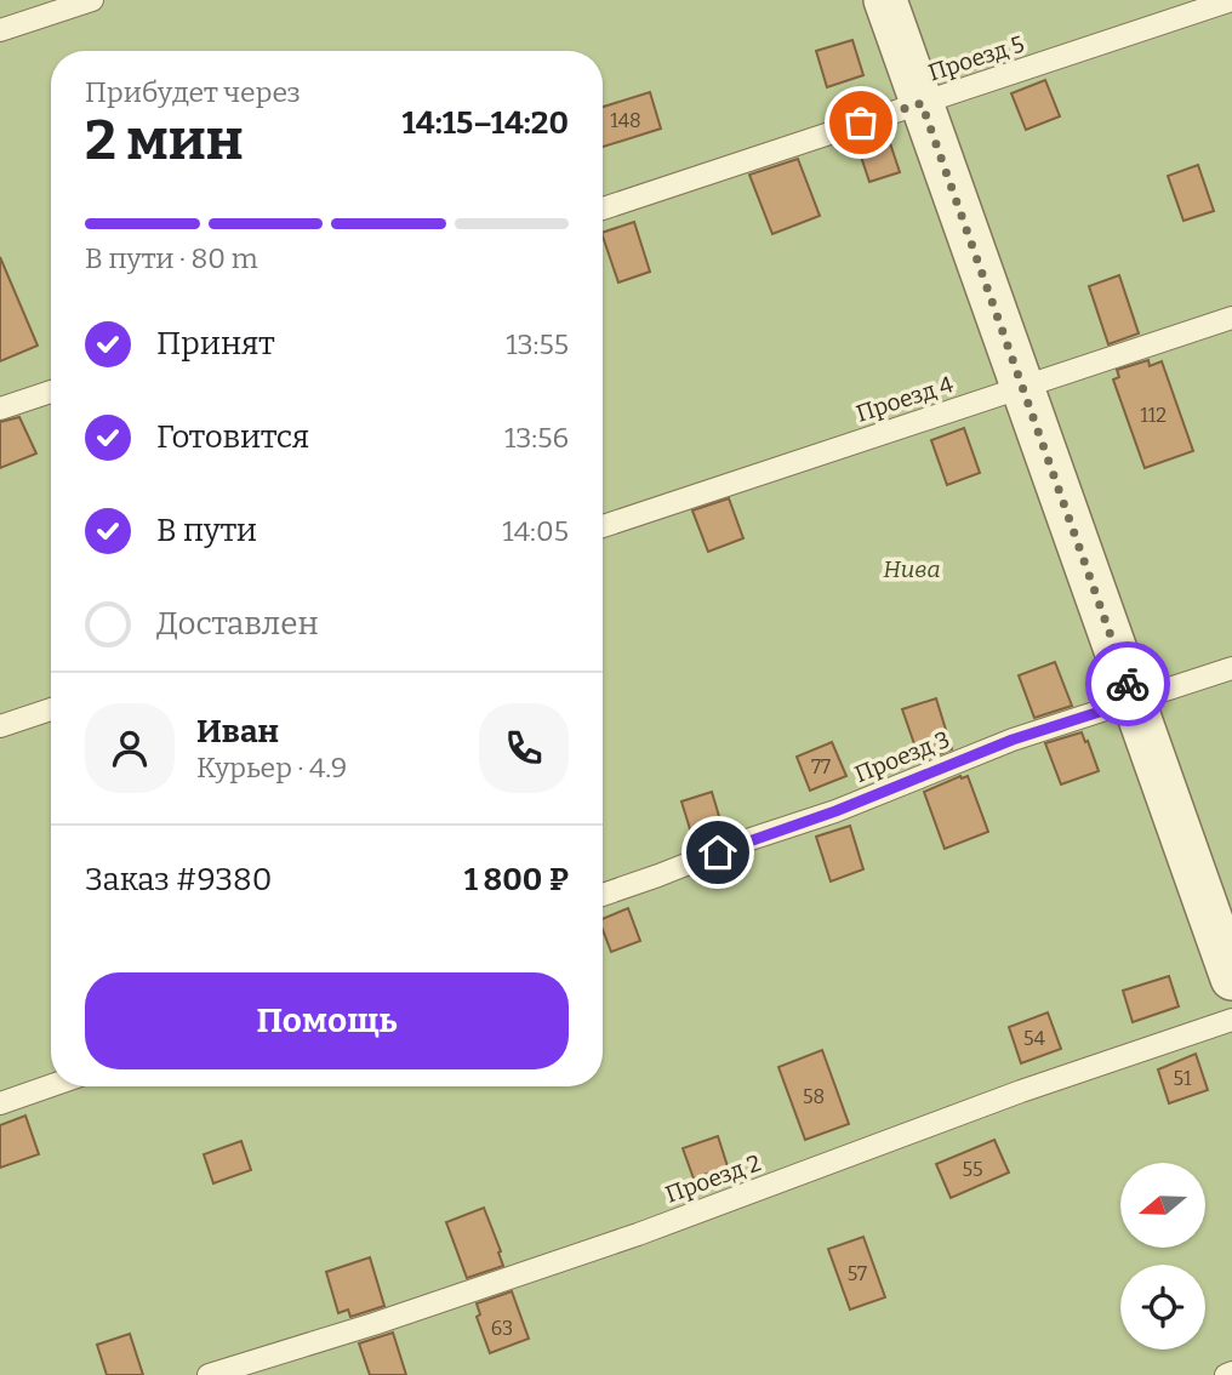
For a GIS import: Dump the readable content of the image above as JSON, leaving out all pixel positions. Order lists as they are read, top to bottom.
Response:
{
  "streets": {
    "lane": [
      "Проезд 5",
      "Проезд 4",
      "Проезд 3",
      "Проезд 2"
    ]
  },
  "parks": ["Нива"],
  "house_numbers": [
    "148",
    "112",
    "77",
    "54",
    "51",
    "58",
    "55",
    "57",
    "63"
  ],
  "north": "left",
  "page": {
    "heading": ["2 мин", "Прибудет через", "14:15–14:20"],
    "panel": [
      "Иван",
      "Курьер · 4.9",
      "Заказ #9380",
      "1 800 ₽"
    ],
    "bar": "В пути · 80 m",
    "list": [
      ["Принят", "13:55"],
      ["Готовится", "13:56"],
      ["В пути", "14:05"],
      "Доставлен"
    ],
    "buttons": "Помощь"
  }
}
